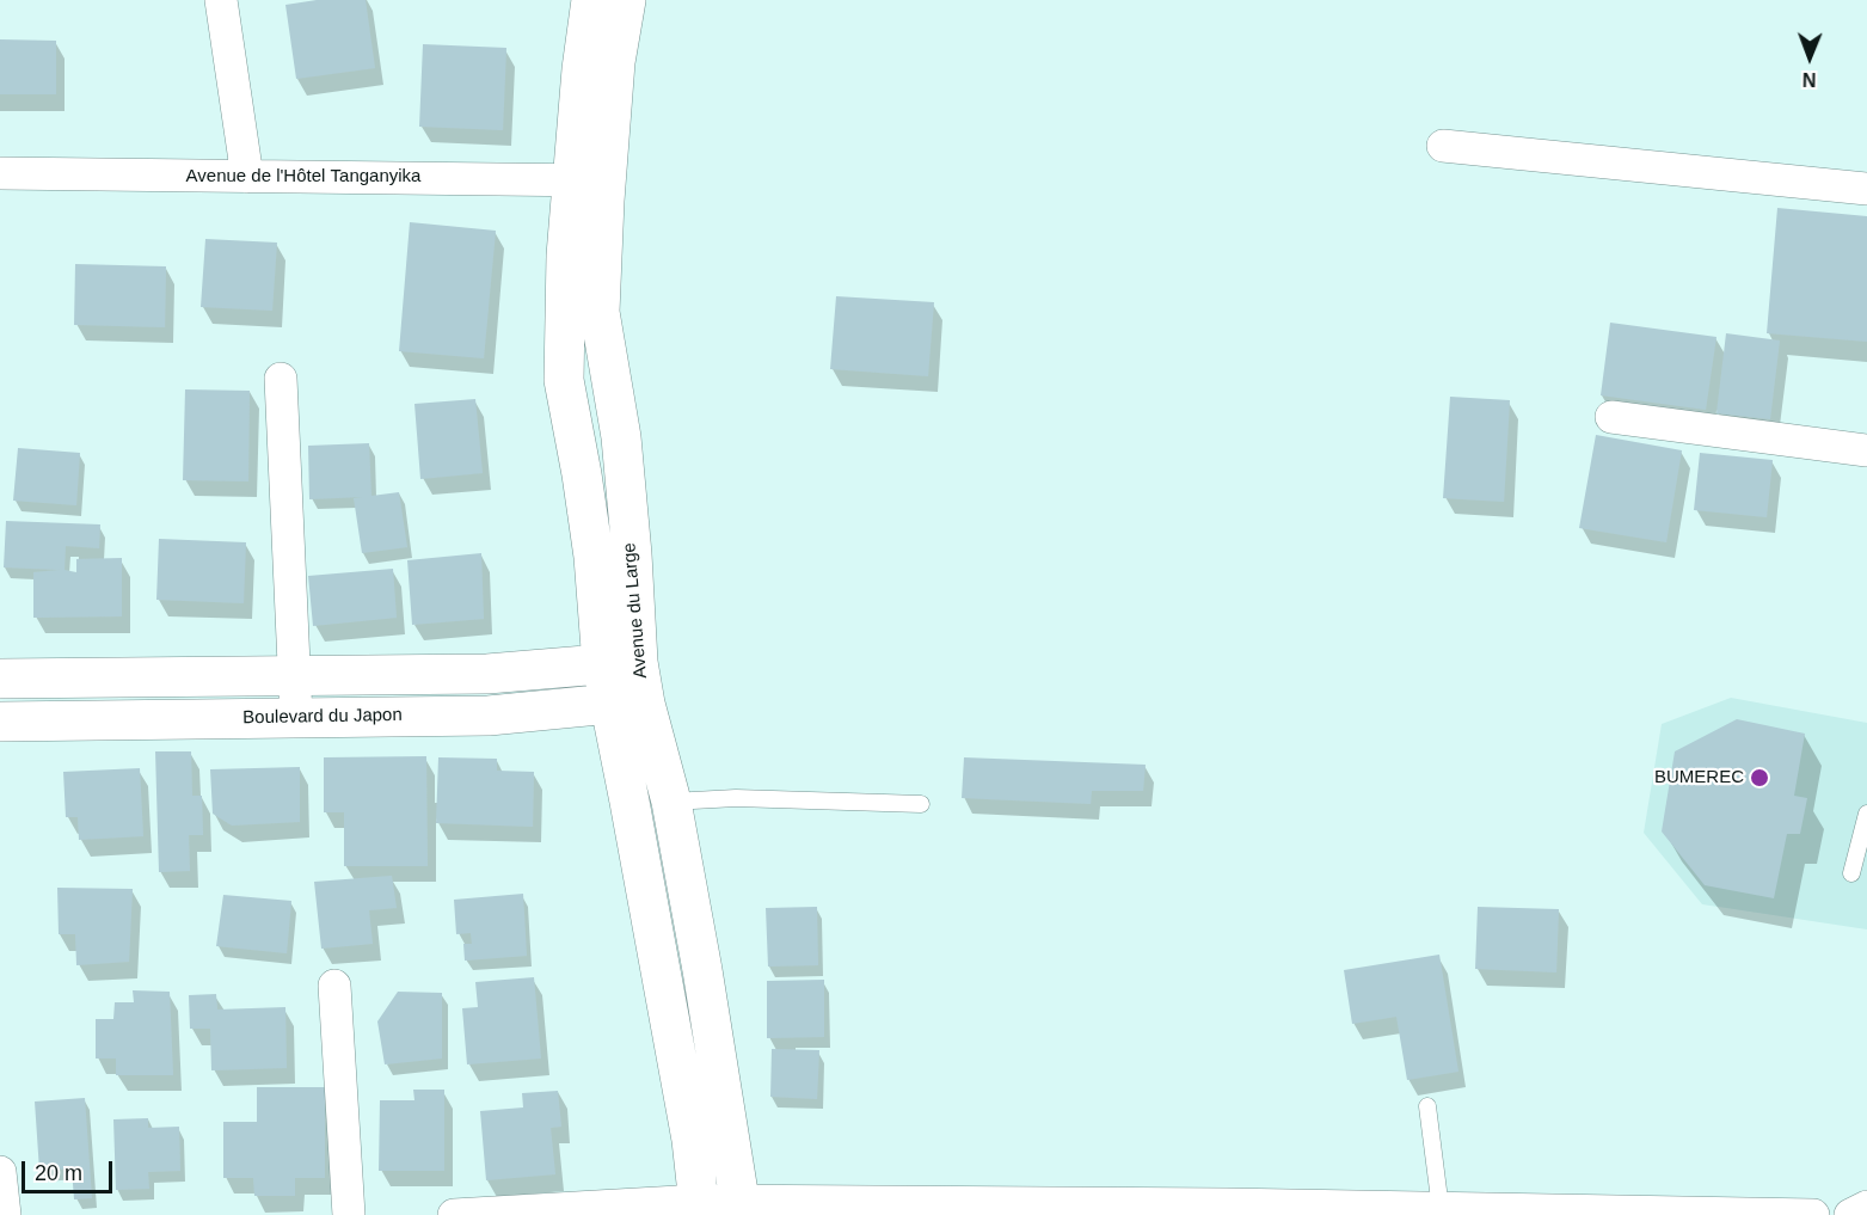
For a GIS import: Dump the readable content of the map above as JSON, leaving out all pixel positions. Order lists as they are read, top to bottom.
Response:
{
  "streets": {
    "main road": ["Avenue du Large", "Boulevard du Japon"],
    "street": ["Avenue de l'Hôtel Tanganyika"]
  },
  "crossings": [
    ["Avenue de l'Hôtel Tanganyika", "Avenue du Large"],
    ["Avenue du Large", "Boulevard du Japon"]
  ],
  "places": ["BUMEREC"],
  "scale_bar": "20 m",
  "north": "bottom"
}
